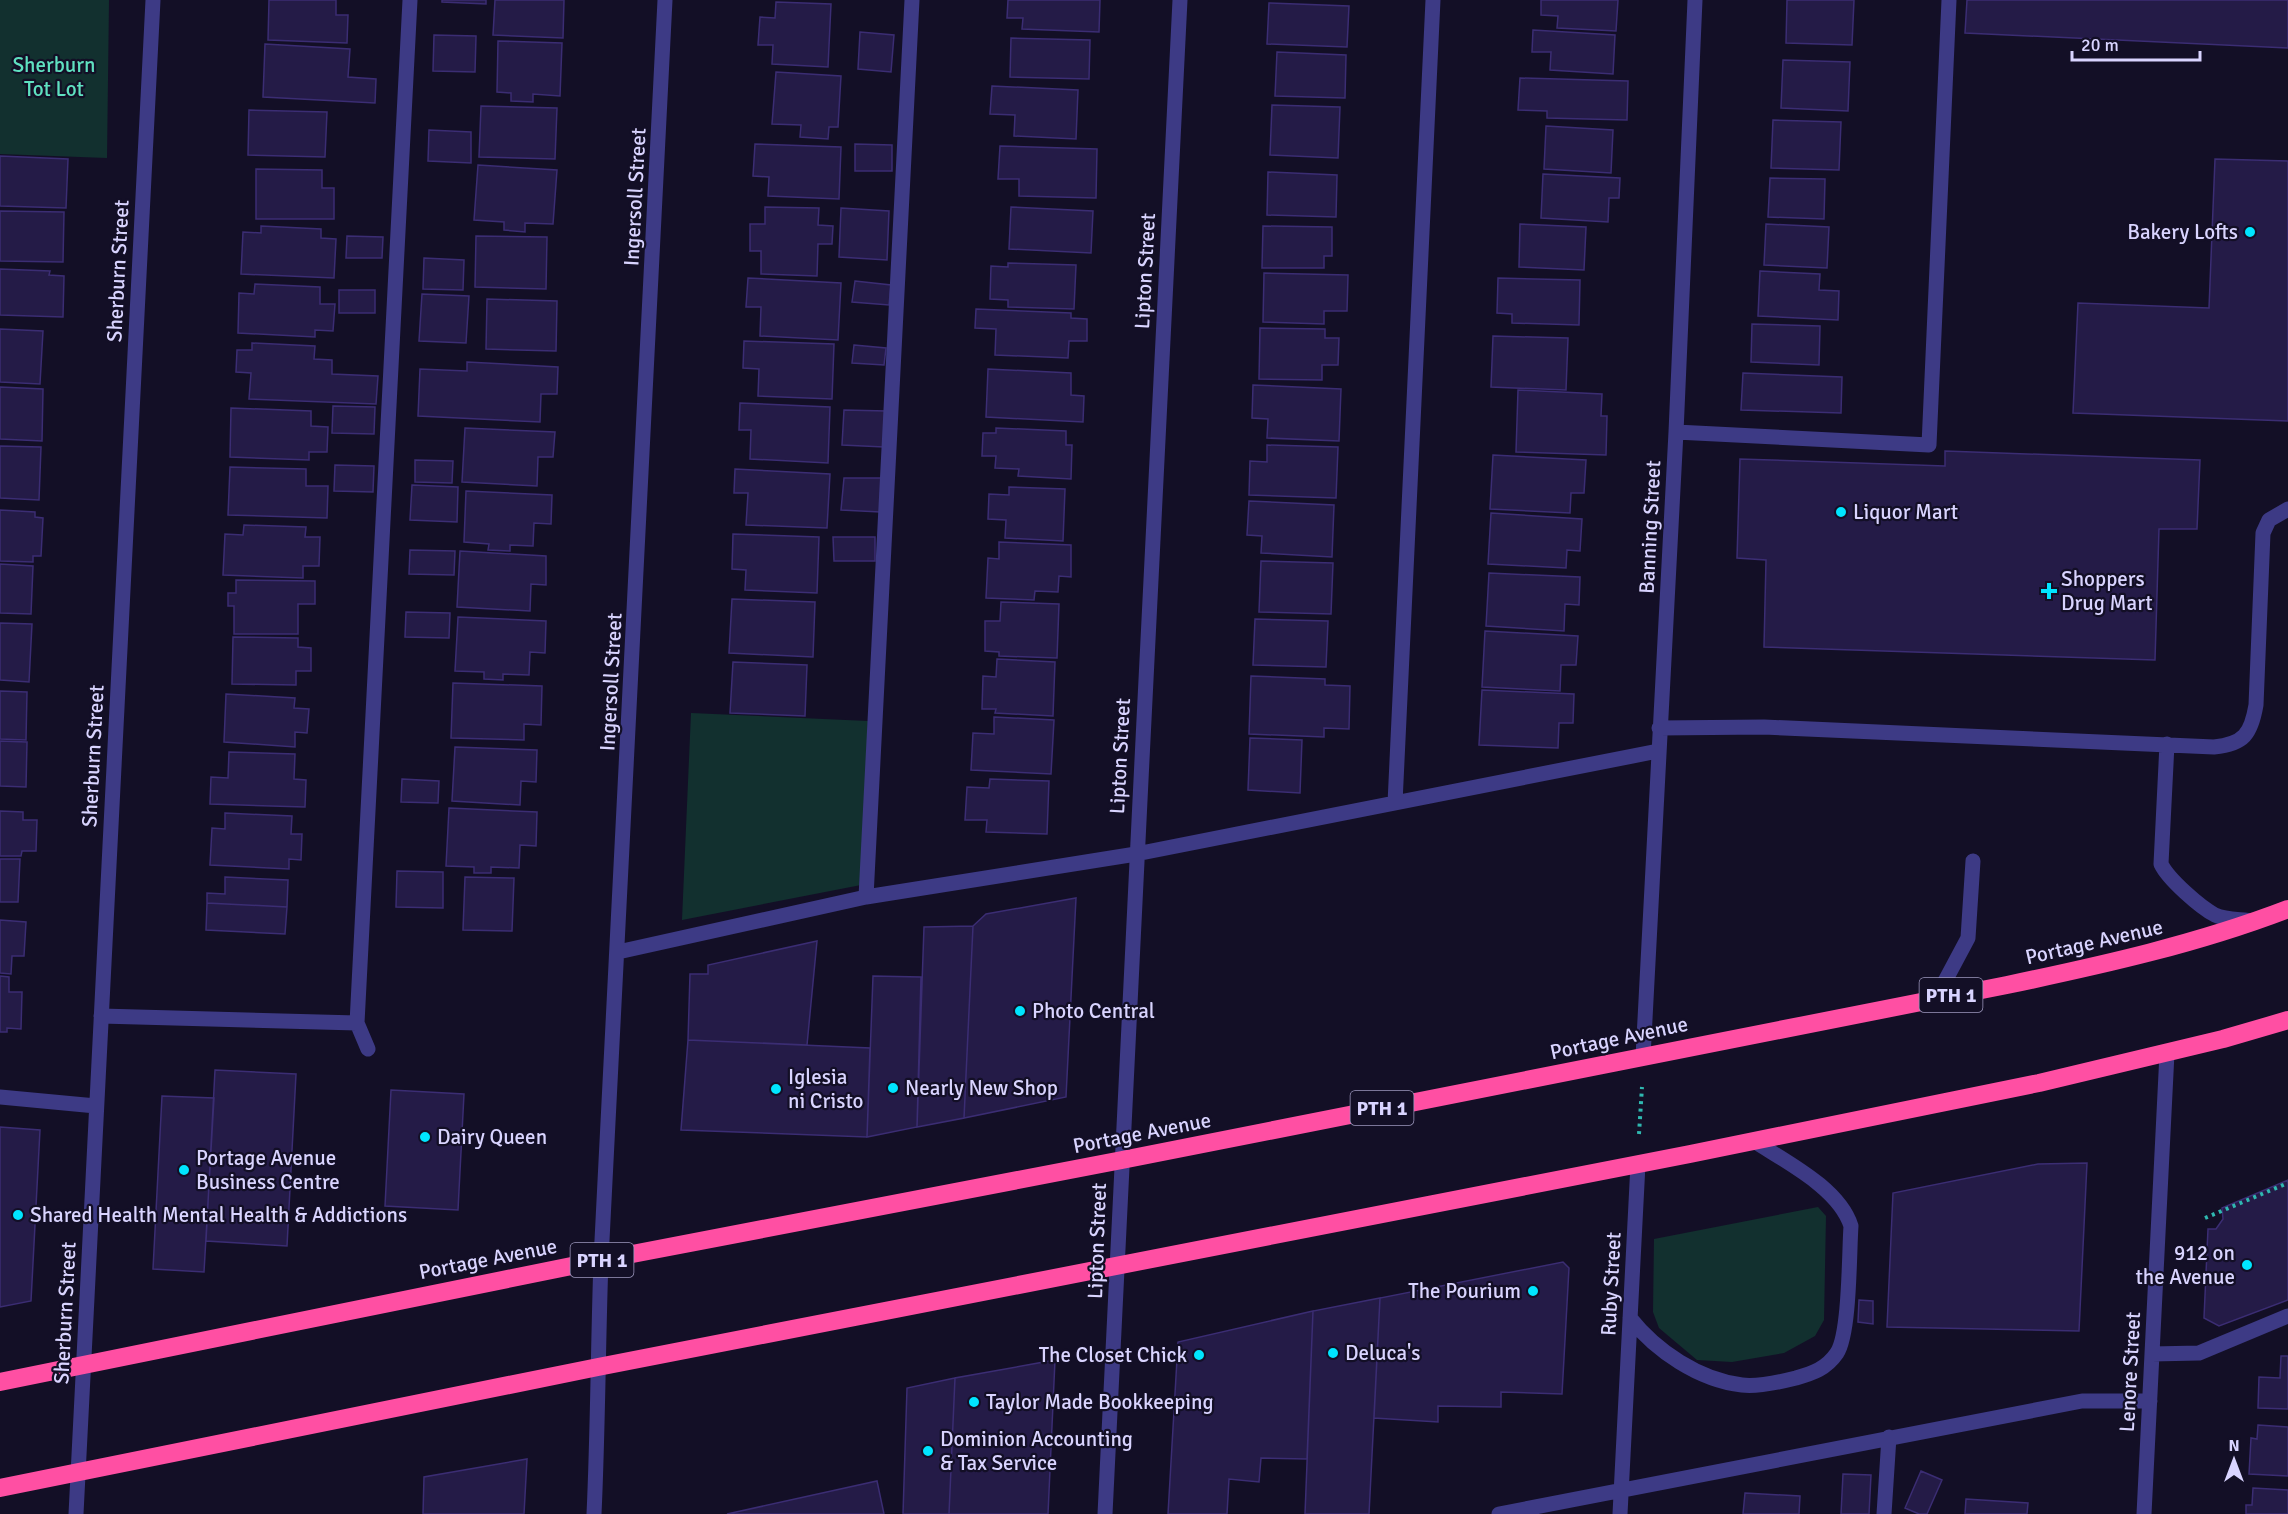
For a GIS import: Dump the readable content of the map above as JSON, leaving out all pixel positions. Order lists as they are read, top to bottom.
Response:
{
  "streets": {
    "highway": ["Portage Avenue", "PTH 1"],
    "street": [
      "Ingersoll Street",
      "Sherburn Street",
      "Lipton Street",
      "Banning Street",
      "Ruby Street",
      "Lenore Street"
    ]
  },
  "crossings": [
    ["Ingersoll Street", "Portage Avenue"],
    ["Sherburn Street", "Portage Avenue"],
    ["Lipton Street", "Portage Avenue"],
    ["Banning Street", "Portage Avenue"]
  ],
  "parks": ["Sherburn Tot Lot"],
  "places": {
    "other": [
      "Bakery Lofts",
      "Liquor Mart",
      "Photo Central",
      "Nearly New Shop",
      "Iglesia ni Cristo",
      "Dairy Queen",
      "Portage Avenue Business Centre",
      "Shared Health Mental Health & Addictions",
      "912 on the Avenue",
      "The Pourium",
      "Deluca's",
      "The Closet Chick",
      "Taylor Made Bookkeeping",
      "Dominion Accounting & Tax Service"
    ],
    "health": ["Shoppers Drug Mart"]
  },
  "scale_bar": "20 m",
  "north": "top"
}
